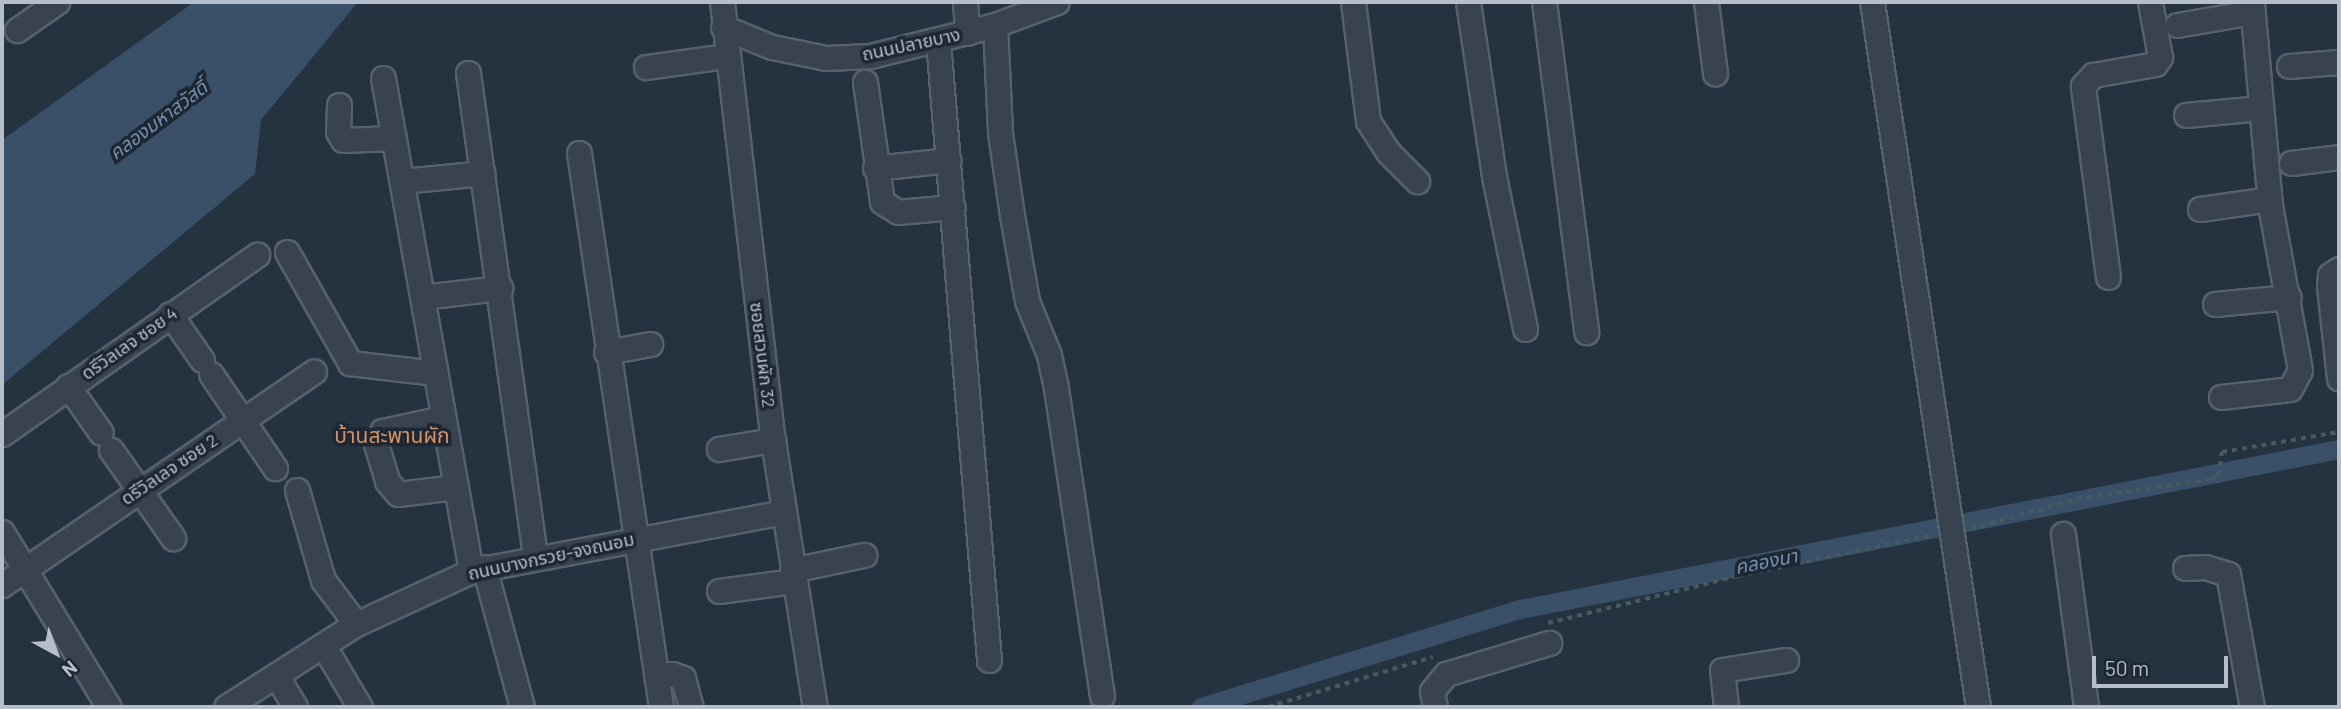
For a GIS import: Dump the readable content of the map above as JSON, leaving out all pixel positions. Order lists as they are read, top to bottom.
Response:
{
  "streets": {
    "street": [
      "ถนนปลายบาง",
      "ดรีวิลเลจ ซอย 4",
      "ซอยสวนผัก 32",
      "ดรีวิลเลจ ซอย 2",
      "ถนนบางกรวย-จงถนอม"
    ]
  },
  "crossings": [
    ["ถนนปลายบาง", "ซอยสวนผัก 32"],
    ["ซอยสวนผัก 32", "ถนนบางกรวย-จงถนอม"]
  ],
  "districts": ["บ้านสะพานผัก"],
  "water": ["คลองมหาสวัสดิ์", "คลองนา"],
  "scale_bar": "50 m",
  "north": "bottom right"
}
